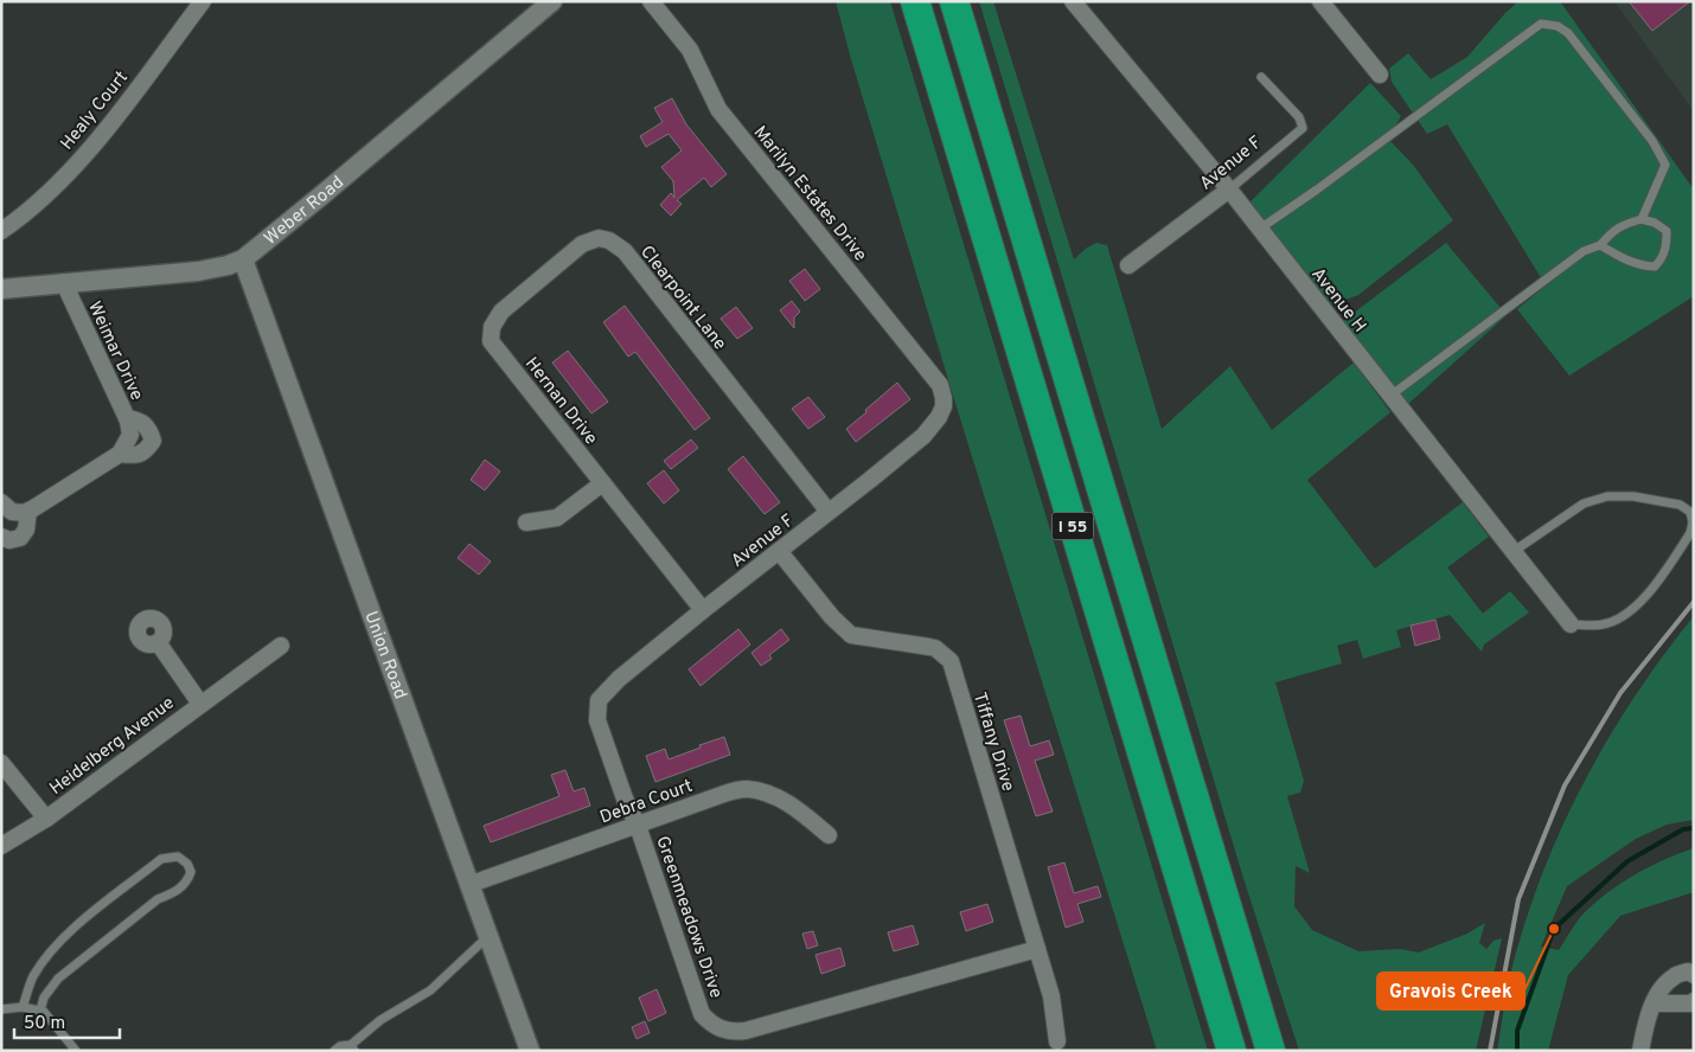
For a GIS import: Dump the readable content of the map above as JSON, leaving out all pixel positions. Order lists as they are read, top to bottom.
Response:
{
  "streets": {
    "highway": ["I 55"],
    "street": [
      "Healy Court",
      "Avenue F",
      "Marilyn Estates Drive",
      "Weber Road",
      "Clearpoint Lane",
      "Avenue H",
      "Weimar Drive",
      "Hernan Drive",
      "Union Road",
      "Tiffany Drive",
      "Heidelberg Avenue",
      "Debra Court",
      "Greenmeadows Drive"
    ]
  },
  "crossings": [
    ["Avenue F", "Marilyn Estates Drive"],
    ["Avenue F", "Clearpoint Lane"],
    ["Avenue F", "Avenue H"],
    ["Avenue F", "Hernan Drive"],
    ["Avenue F", "Tiffany Drive"],
    ["Avenue F", "Greenmeadows Drive"],
    ["Weber Road", "Weimar Drive"],
    ["Weber Road", "Union Road"],
    ["Clearpoint Lane", "Hernan Drive"],
    ["Union Road", "Debra Court"],
    ["Tiffany Drive", "Greenmeadows Drive"],
    ["Debra Court", "Greenmeadows Drive"]
  ],
  "places": ["Gravois Creek"],
  "scale_bar": "50 m"
}
